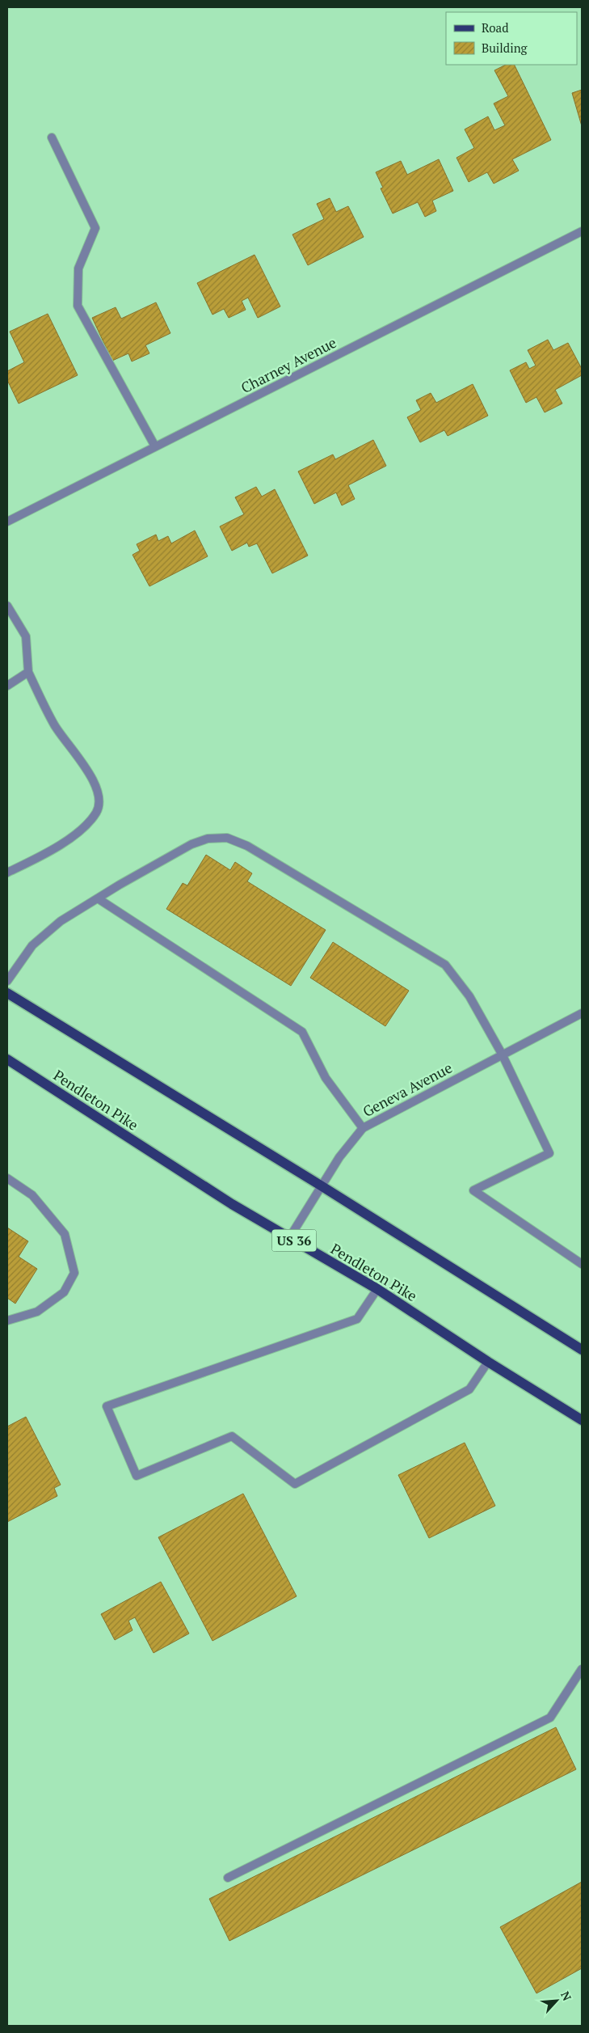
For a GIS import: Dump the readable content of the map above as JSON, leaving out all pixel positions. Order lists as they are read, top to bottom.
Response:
{
  "streets": {
    "main road": ["Pendleton Pike", "US 36"],
    "street": ["Charney Avenue", "Geneva Avenue"]
  },
  "crossings": [
    ["Geneva Avenue", "Pendleton Pike"]
  ],
  "legend": ["Road", "Building"],
  "north": "top right"
}
